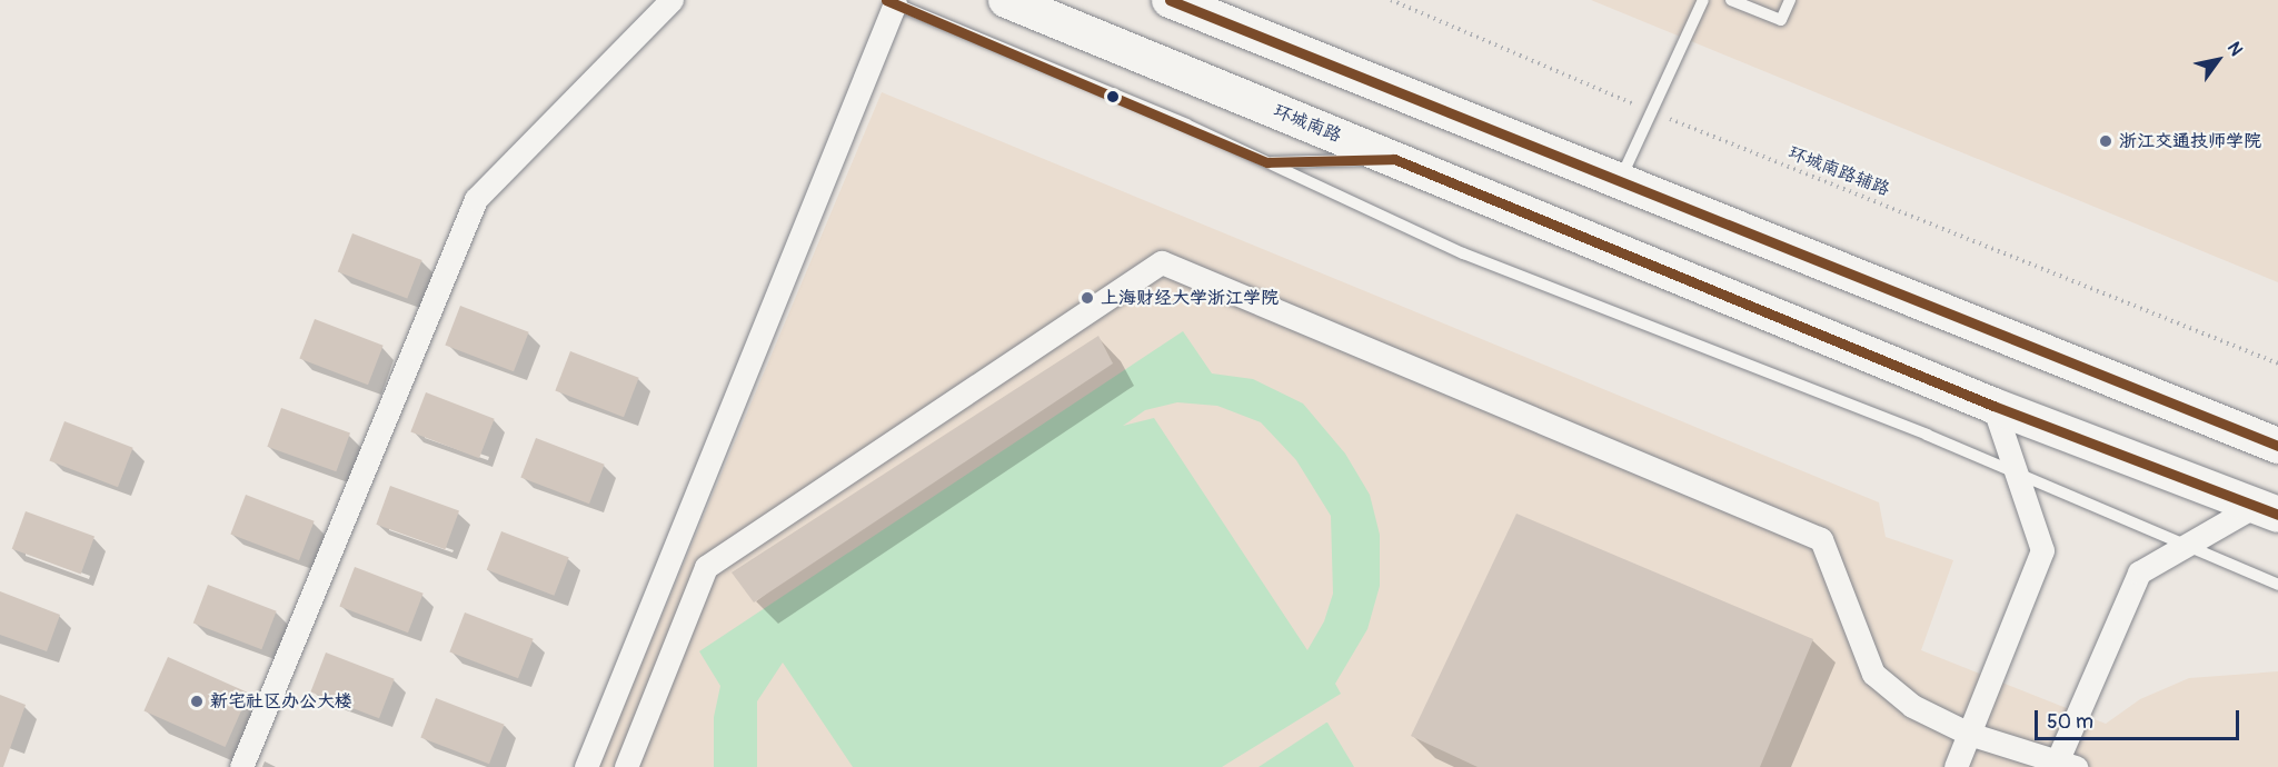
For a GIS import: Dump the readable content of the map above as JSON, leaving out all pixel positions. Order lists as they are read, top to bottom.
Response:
{
  "streets": {
    "main road": ["环城南路"],
    "path": ["环城南路辅路"]
  },
  "places": ["浙江交通技师学院", "上海财经大学浙江学院", "新宅社区办公大楼"],
  "scale_bar": "50 m",
  "north": "top right"
}
